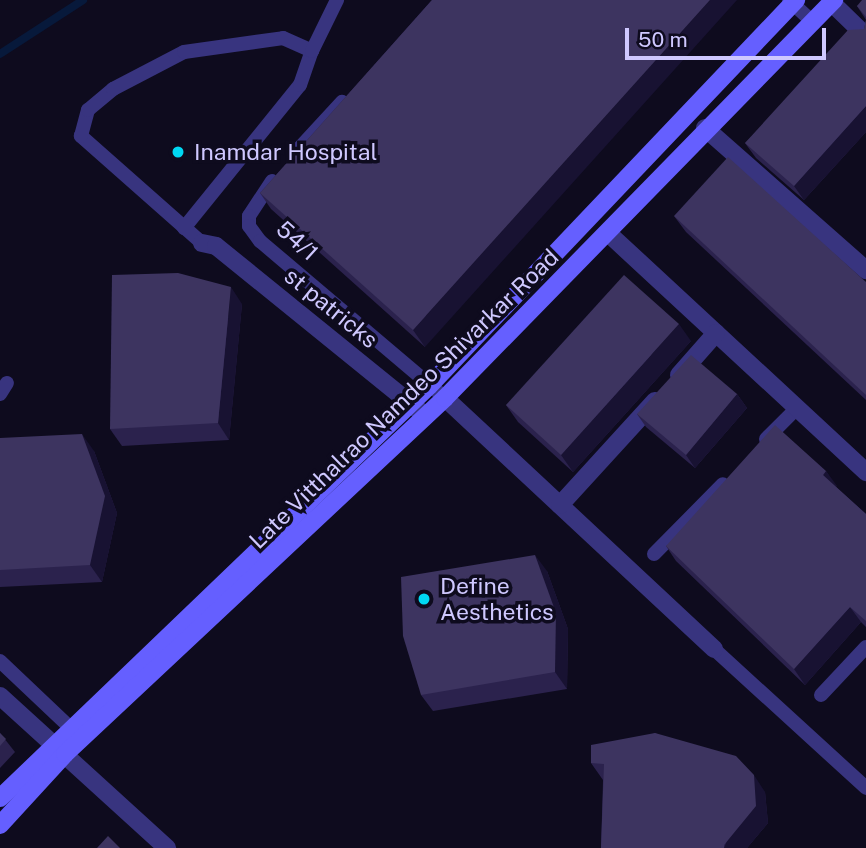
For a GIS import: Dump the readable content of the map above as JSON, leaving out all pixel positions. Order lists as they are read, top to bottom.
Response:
{
  "streets": {
    "main road": ["Late Vitthalrao Namdeo Shivarkar Road"],
    "street": ["st patricks"],
    "lane": ["54/1"]
  },
  "crossings": [
    ["54/1", "Late Vitthalrao Namdeo Shivarkar Road"],
    ["st patricks", "Late Vitthalrao Namdeo Shivarkar Road"]
  ],
  "places": ["Inamdar Hospital", "Define Aesthetics"],
  "scale_bar": "50 m"
}
